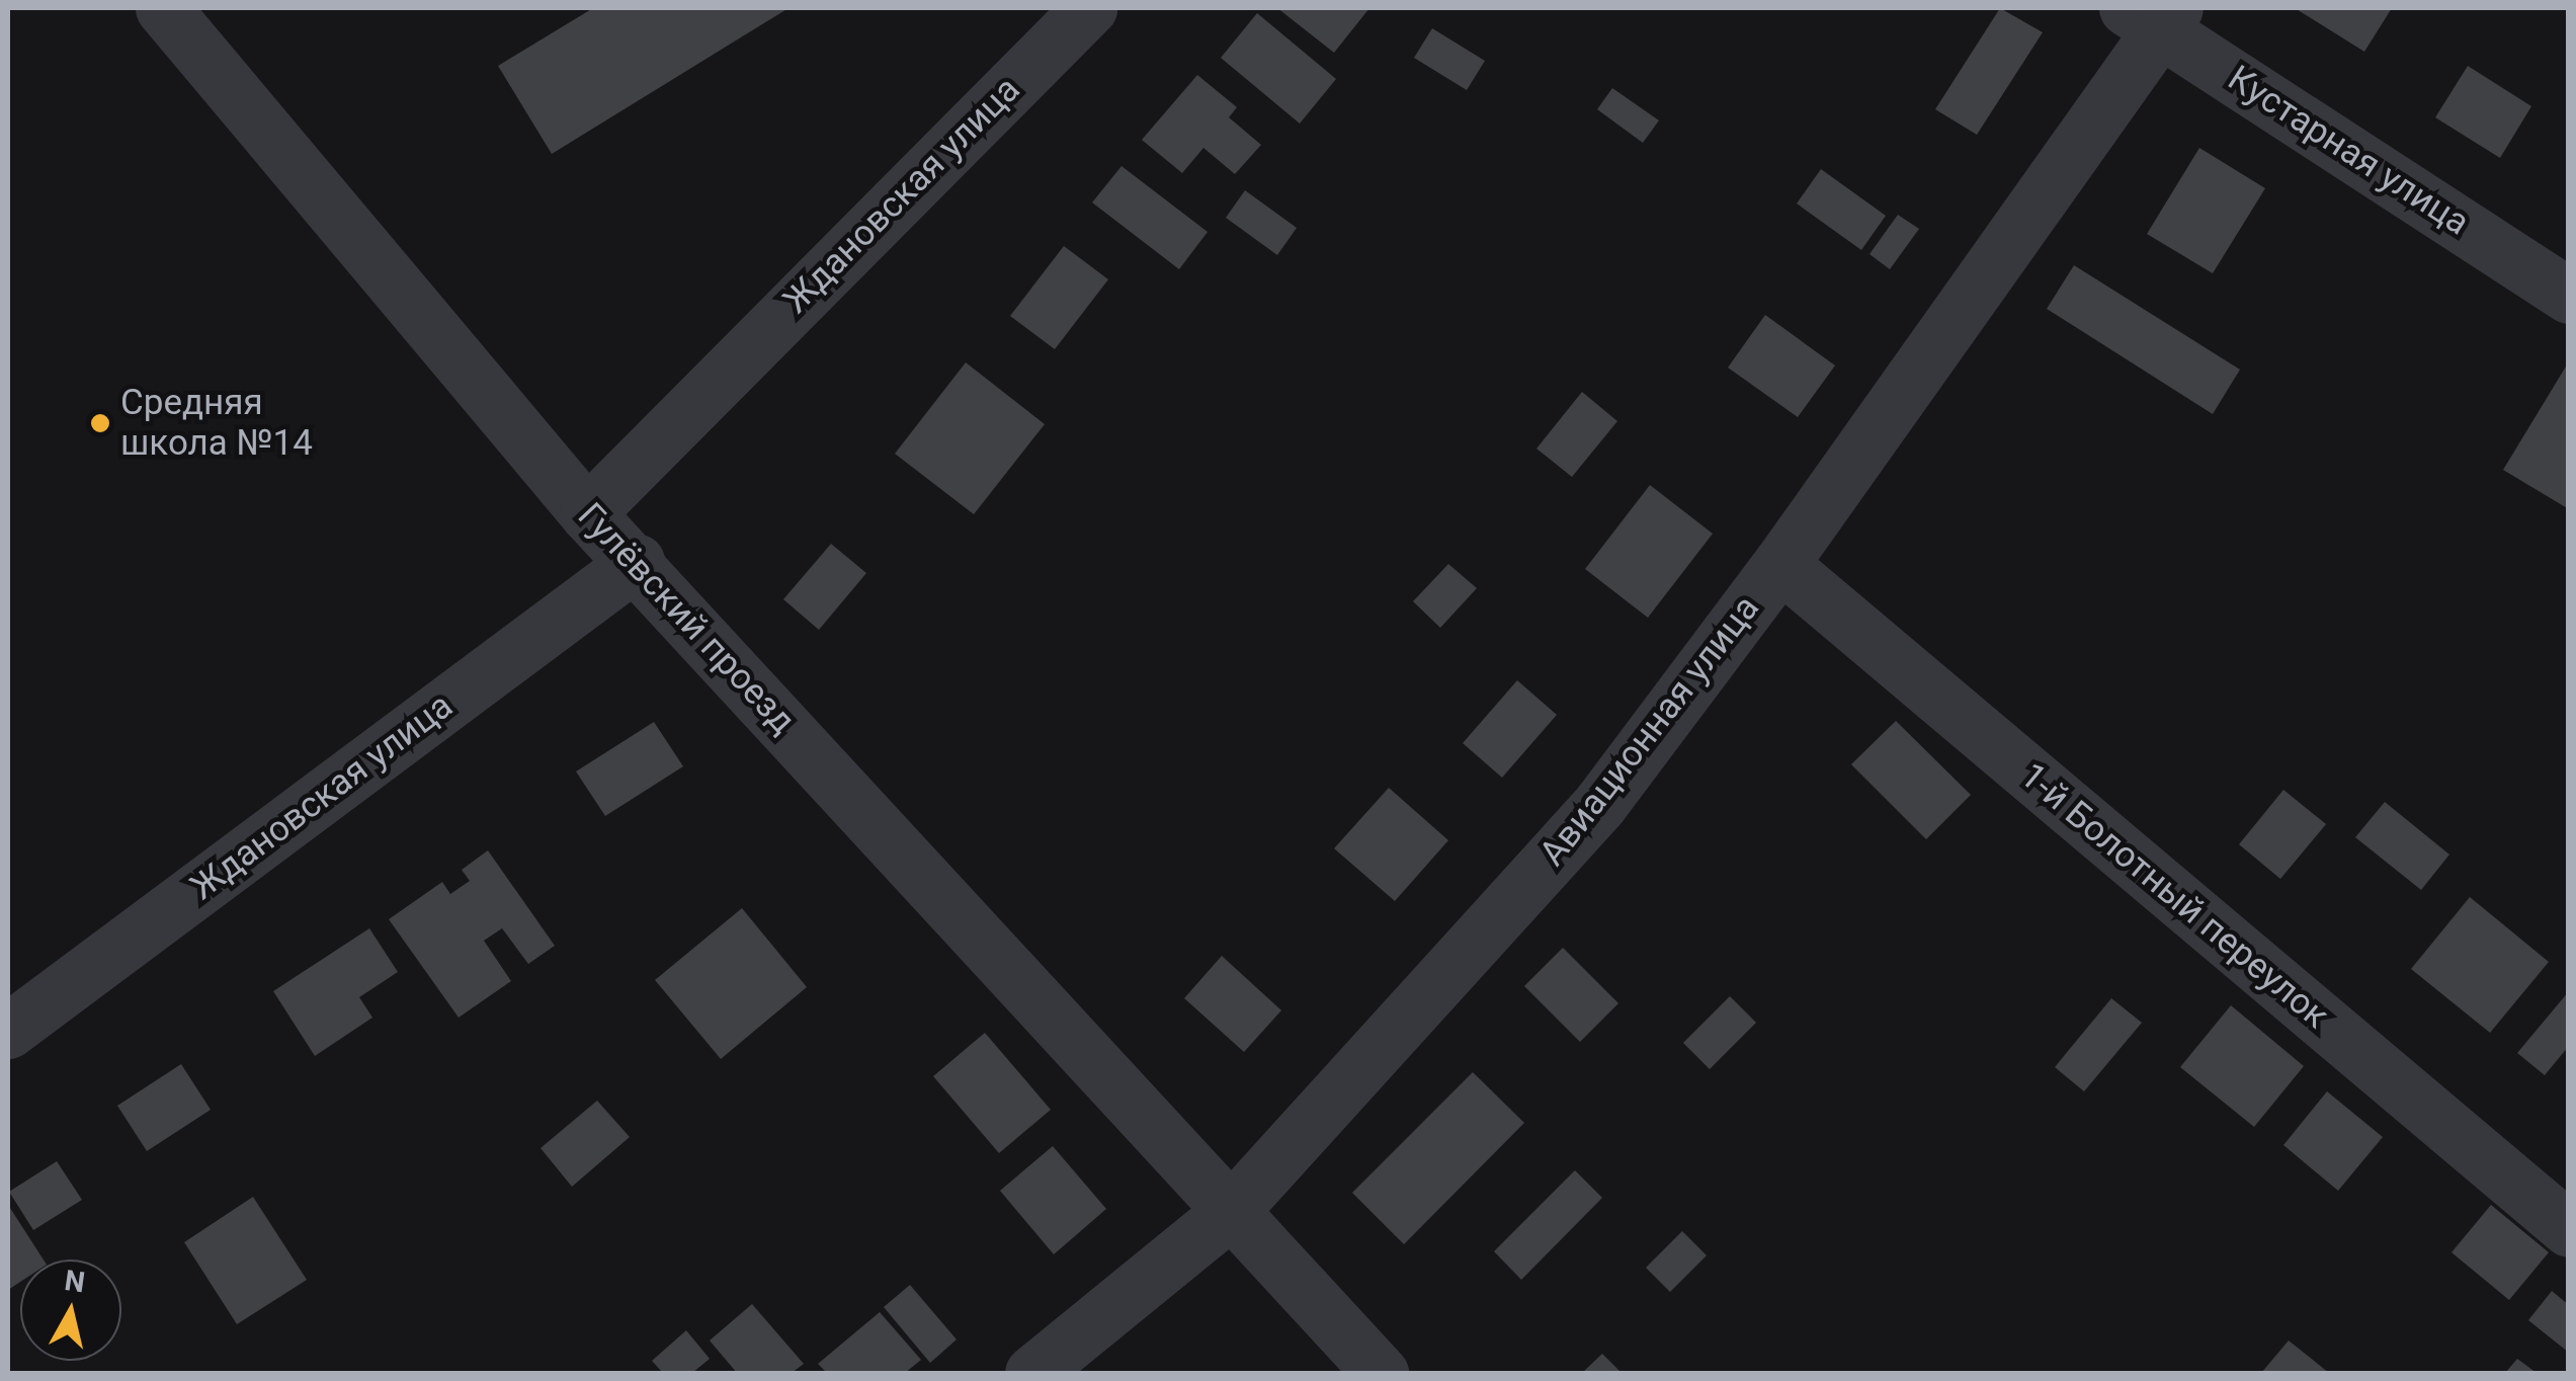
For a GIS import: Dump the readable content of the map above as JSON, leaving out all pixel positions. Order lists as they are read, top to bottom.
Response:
{
  "streets": {
    "street": [
      "Кустарная улица",
      "Ждановская улица",
      "Гулёвский проезд",
      "Авиационная улица",
      "1-й Болотный переулок"
    ]
  },
  "crossings": [
    ["Кустарная улица", "Авиационная улица"],
    ["Ждановская улица", "Гулёвский проезд"],
    ["Гулёвский проезд", "Авиационная улица"],
    ["Авиационная улица", "1-й Болотный переулок"]
  ],
  "places": ["Средняя школа №14"],
  "north": "top"
}
